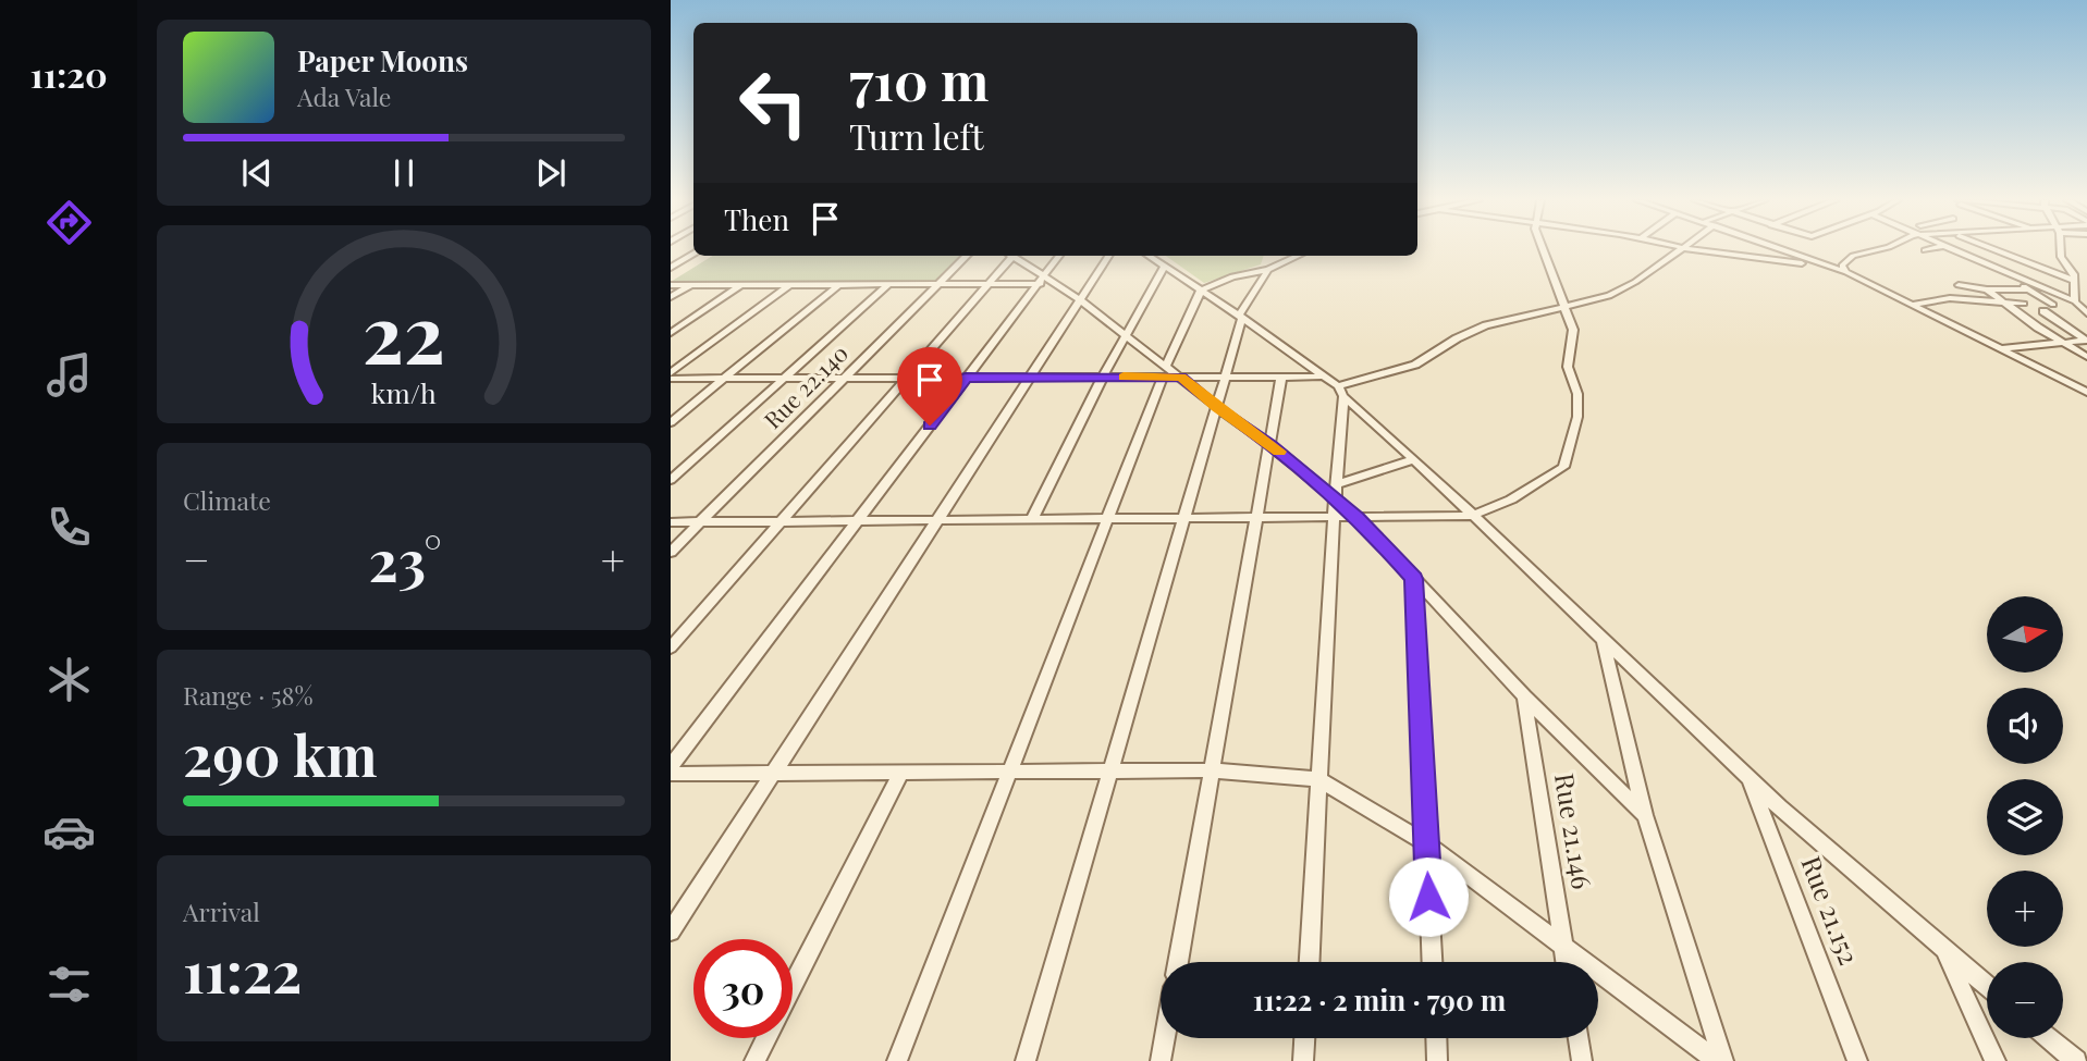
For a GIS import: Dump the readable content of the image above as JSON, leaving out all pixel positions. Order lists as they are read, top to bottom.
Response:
{
  "streets": {
    "street": ["Rue 22.140", "Rue 21.146", "Rue 21.152"]
  },
  "north": "right",
  "page": {
    "tabs": "11:20",
    "turn": ["710 m", "Turn left"],
    "song": ["Paper Moons", "Ada Vale"],
    "then": "Then",
    "tile": [
      "Climate",
      ["Range · 58%", "290 km"],
      ["Arrival", "11:22"]
    ],
    "heat": ["−", "23°", "+"],
    "map_buttons": ["+", "−"],
    "limit": "30",
    "trip": "11:22 · 2 min · 790 m",
    "gauge": ["22", "km/h"]
  }
}
